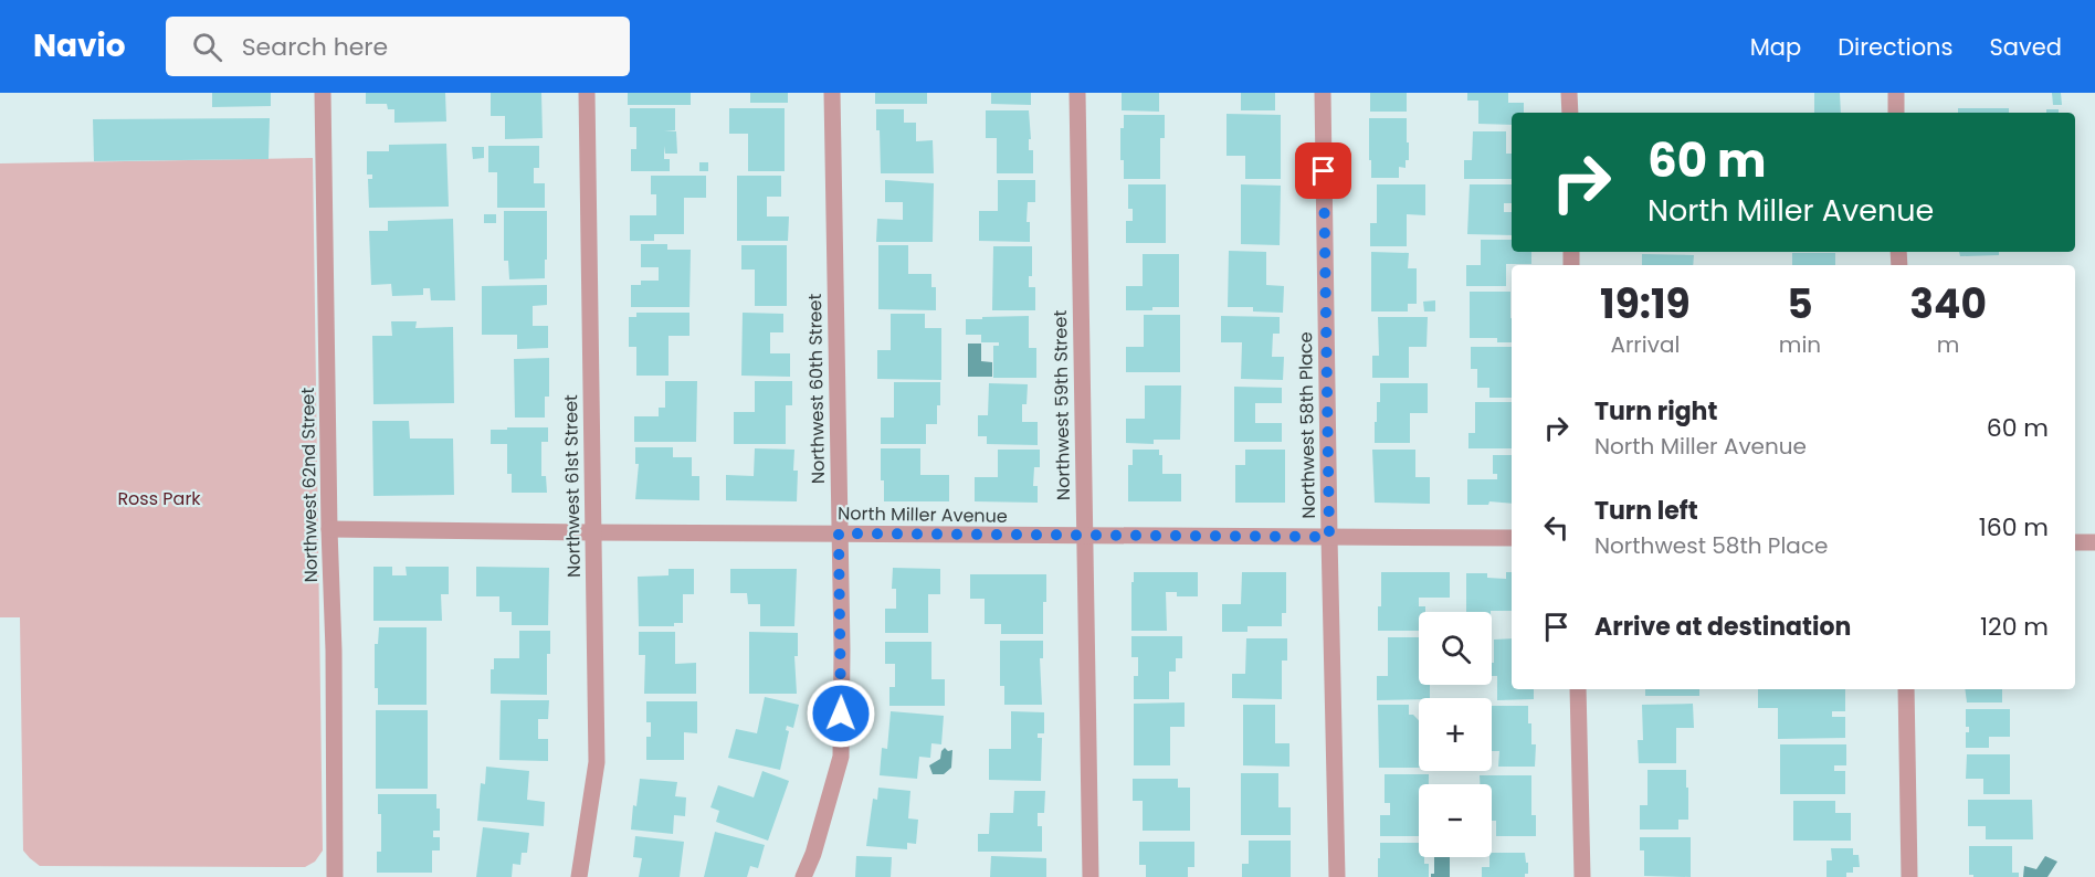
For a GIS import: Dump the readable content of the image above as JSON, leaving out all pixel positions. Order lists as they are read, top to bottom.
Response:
{
  "streets": {
    "street": [
      "Northwest 60th Street",
      "Northwest 59th Street",
      "Northwest 58th Place",
      "Northwest 62nd Street",
      "Northwest 61st Street",
      "North Miller Avenue"
    ]
  },
  "crossings": [
    ["Northwest 60th Street", "North Miller Avenue"],
    ["Northwest 59th Street", "North Miller Avenue"],
    ["Northwest 58th Place", "North Miller Avenue"],
    ["Northwest 62nd Street", "North Miller Avenue"],
    ["Northwest 61st Street", "North Miller Avenue"]
  ],
  "parks": ["Ross Park"],
  "page": {
    "header": "Navio",
    "search": "Search here",
    "nav": ["Map", "Directions", "Saved"],
    "turn": ["60 m", "North Miller Avenue"],
    "eta": [
      "19:19",
      "Arrival",
      "5",
      "min",
      "340",
      "m"
    ],
    "list": [
      {
        "name": "Turn right",
        "note": "North Miller Avenue",
        "value": "60 m"
      },
      {
        "name": "Turn left",
        "note": "Northwest 58th Place",
        "value": "160 m"
      },
      {
        "name": "Arrive at destination",
        "value": "120 m"
      }
    ],
    "map_buttons": ["+", "−"]
  }
}
